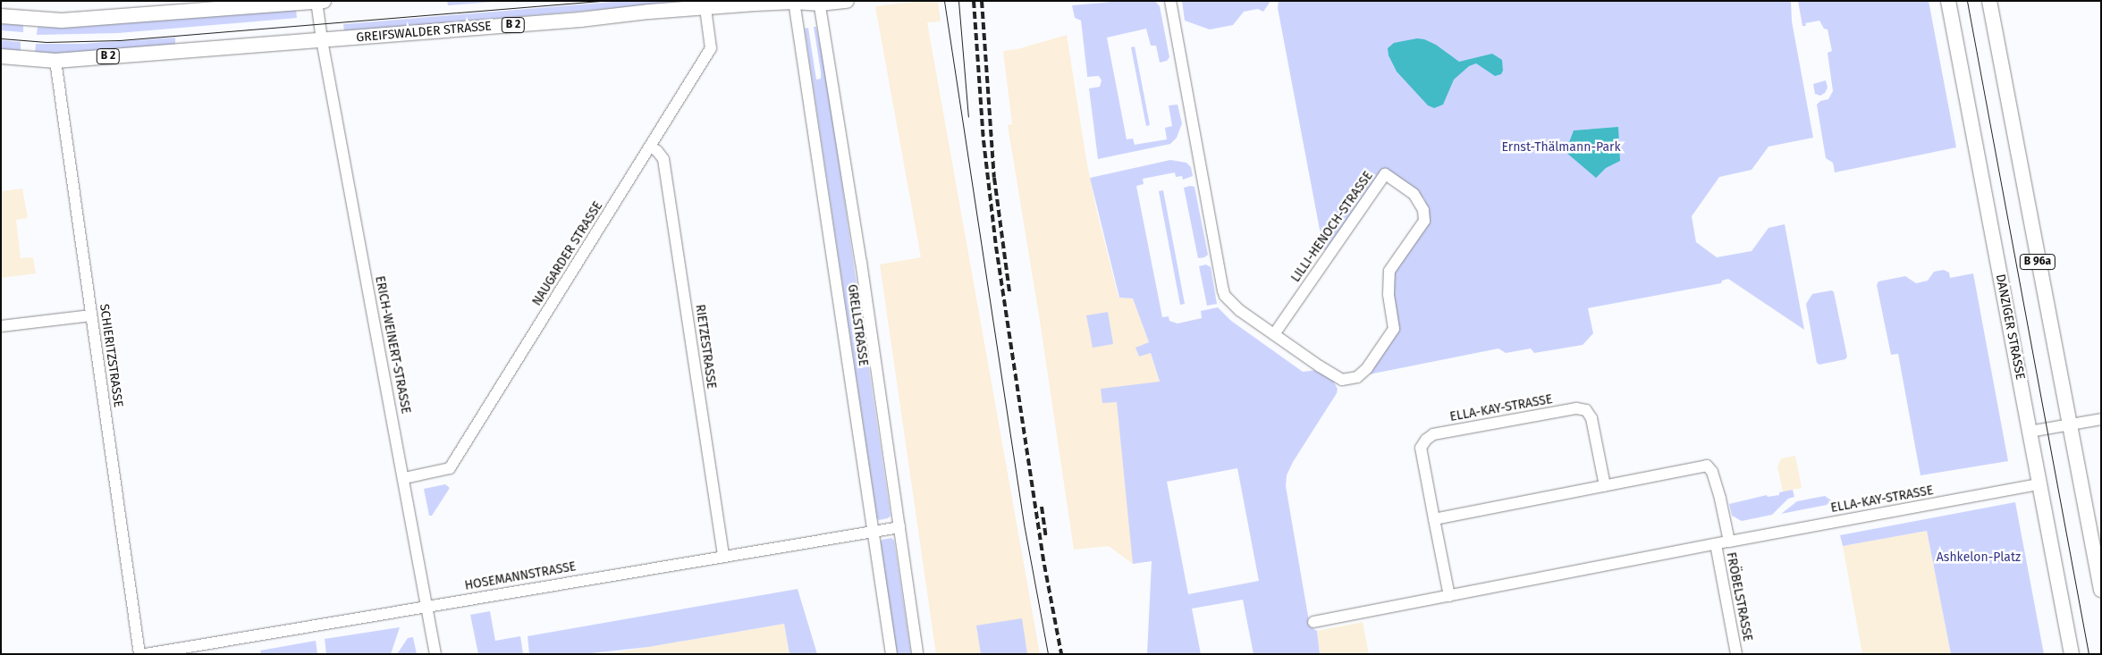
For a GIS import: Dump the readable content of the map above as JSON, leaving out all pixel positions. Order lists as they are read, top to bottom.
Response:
{
  "streets": {
    "main road": [
      "B 2",
      "GREIFSWALDER STRASSE",
      "B 96a",
      "DANZIGER STRASSE"
    ],
    "street": [
      "LILLI-HENOCH-STRASSE",
      "NAUGARDER STRASSE",
      "GRELLSTRASSE",
      "ERICH-WEINERT-STRASSE",
      "RIETZESTRASSE",
      "SCHIERITZSTRASSE",
      "ELLA-KAY-STRASSE",
      "HOSEMANNSTRASSE",
      "FRÖBELSTRASSE"
    ]
  },
  "crossings": [
    ["GREIFSWALDER STRASSE", "NAUGARDER STRASSE"],
    ["GREIFSWALDER STRASSE", "GRELLSTRASSE"],
    ["GREIFSWALDER STRASSE", "ERICH-WEINERT-STRASSE"],
    ["GREIFSWALDER STRASSE", "SCHIERITZSTRASSE"],
    ["NAUGARDER STRASSE", "ERICH-WEINERT-STRASSE"],
    ["NAUGARDER STRASSE", "RIETZESTRASSE"],
    ["GRELLSTRASSE", "HOSEMANNSTRASSE"],
    ["DANZIGER STRASSE", "ELLA-KAY-STRASSE"],
    ["ERICH-WEINERT-STRASSE", "HOSEMANNSTRASSE"],
    ["RIETZESTRASSE", "HOSEMANNSTRASSE"],
    ["ELLA-KAY-STRASSE", "FRÖBELSTRASSE"]
  ],
  "parks": ["Ernst-Thälmann-Park", "Ashkelon-Platz"]
}
